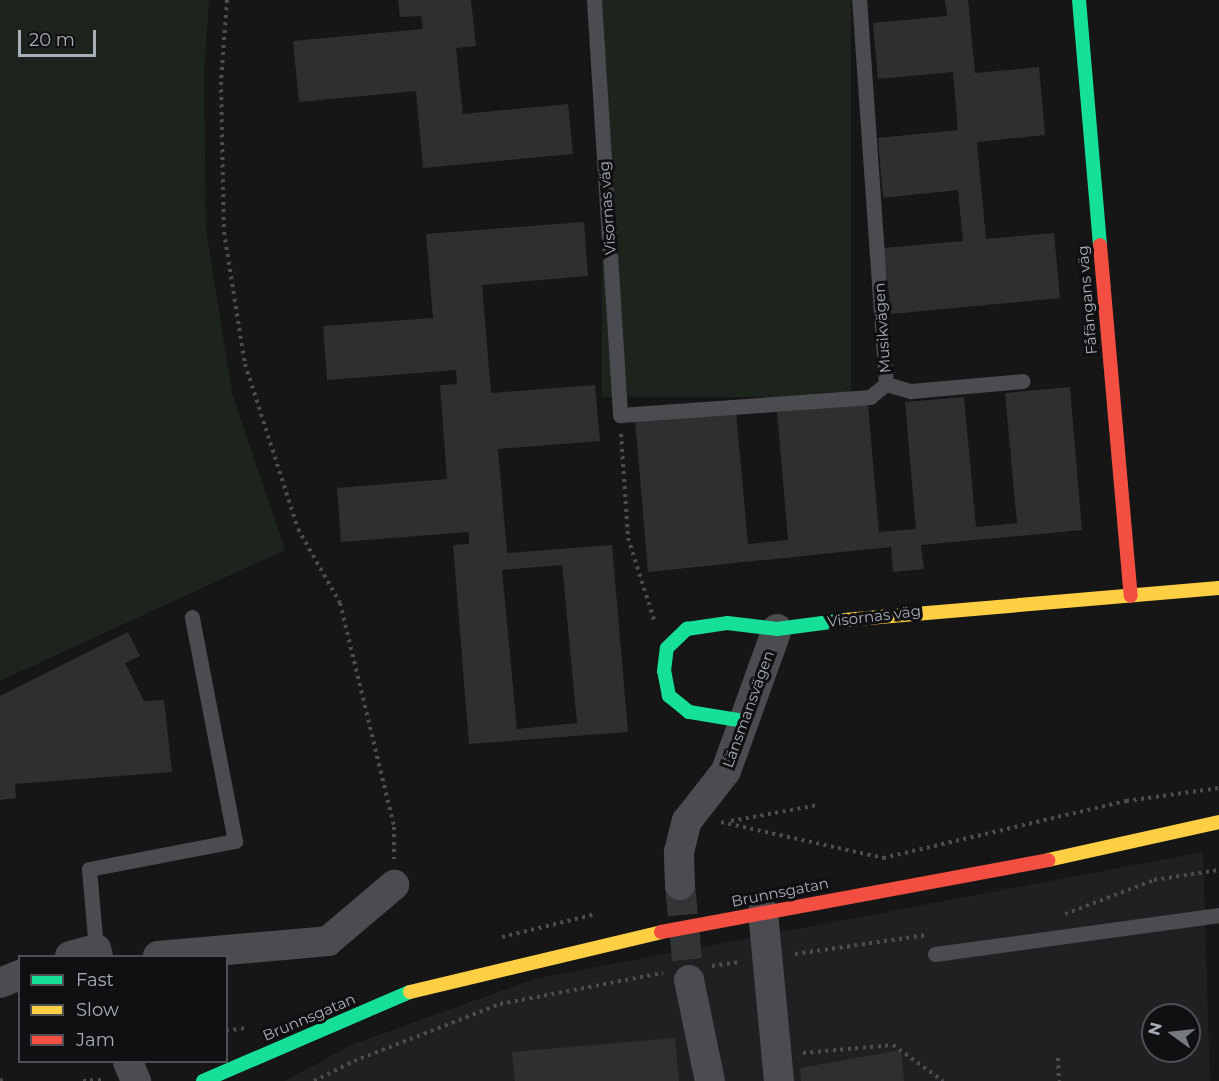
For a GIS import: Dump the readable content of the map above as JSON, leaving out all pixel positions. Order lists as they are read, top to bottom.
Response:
{
  "streets": {
    "street": [
      "Visornas väg",
      "Fåfängans väg",
      "Länsmansvägen",
      "Brunnsgatan"
    ],
    "lane": ["Musikvägen"]
  },
  "crossings": [
    ["Visornas väg", "Fåfängans väg"],
    ["Visornas väg", "Musikvägen"],
    ["Visornas väg", "Länsmansvägen"]
  ],
  "legend": ["Fast", "Slow", "Jam"],
  "scale_bar": "20 m",
  "north": "left"
}
